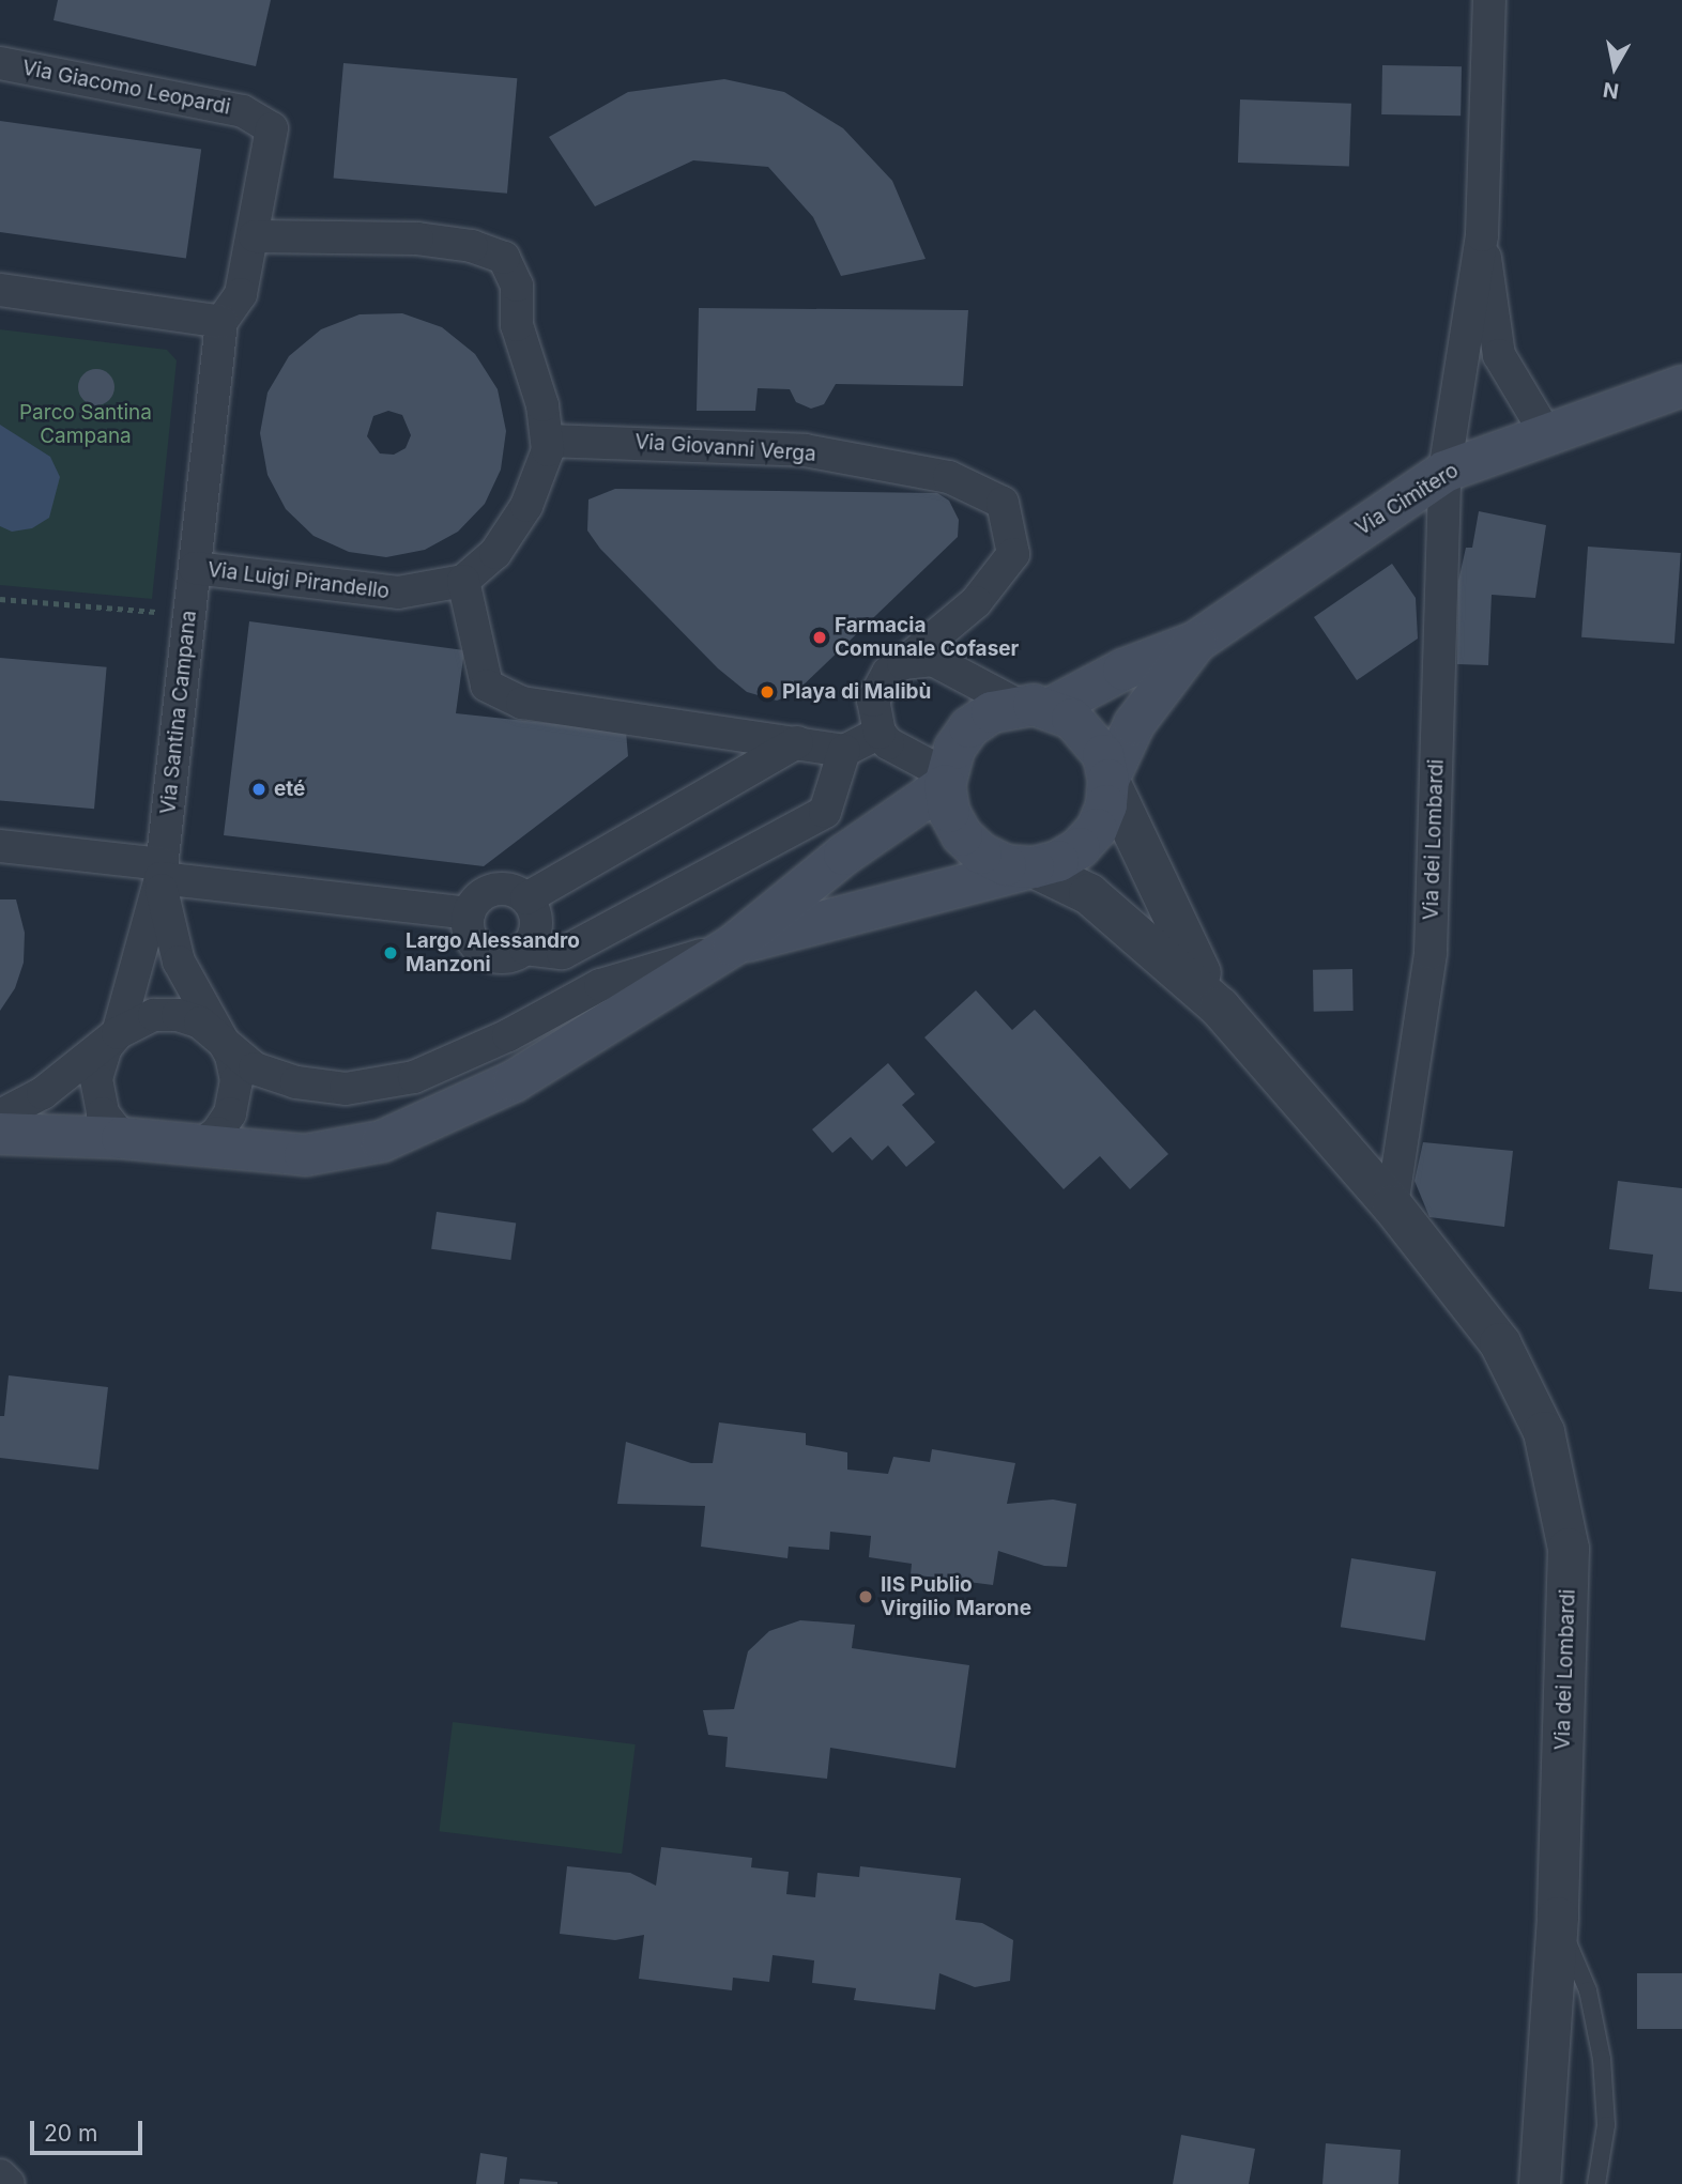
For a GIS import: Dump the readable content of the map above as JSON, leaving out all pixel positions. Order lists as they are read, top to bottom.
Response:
{
  "streets": {
    "main road": ["Via Cimitero"],
    "street": [
      "Via Giacomo Leopardi",
      "Via Giovanni Verga",
      "Via Luigi Pirandello",
      "Via Santina Campana",
      "Via dei Lombardi"
    ]
  },
  "crossings": [
    ["Via Giacomo Leopardi", "Via Santina Campana"],
    ["Via Cimitero", "Via dei Lombardi"],
    ["Via Luigi Pirandello", "Via Santina Campana"]
  ],
  "parks": ["Parco Santina Campana"],
  "places": [
    "Farmacia Comunale Cofaser",
    "Playa di Malibù",
    "eté",
    "Largo Alessandro Manzoni",
    "IIS Publio Virgilio Marone"
  ],
  "scale_bar": "20 m",
  "north": "bottom"
}
